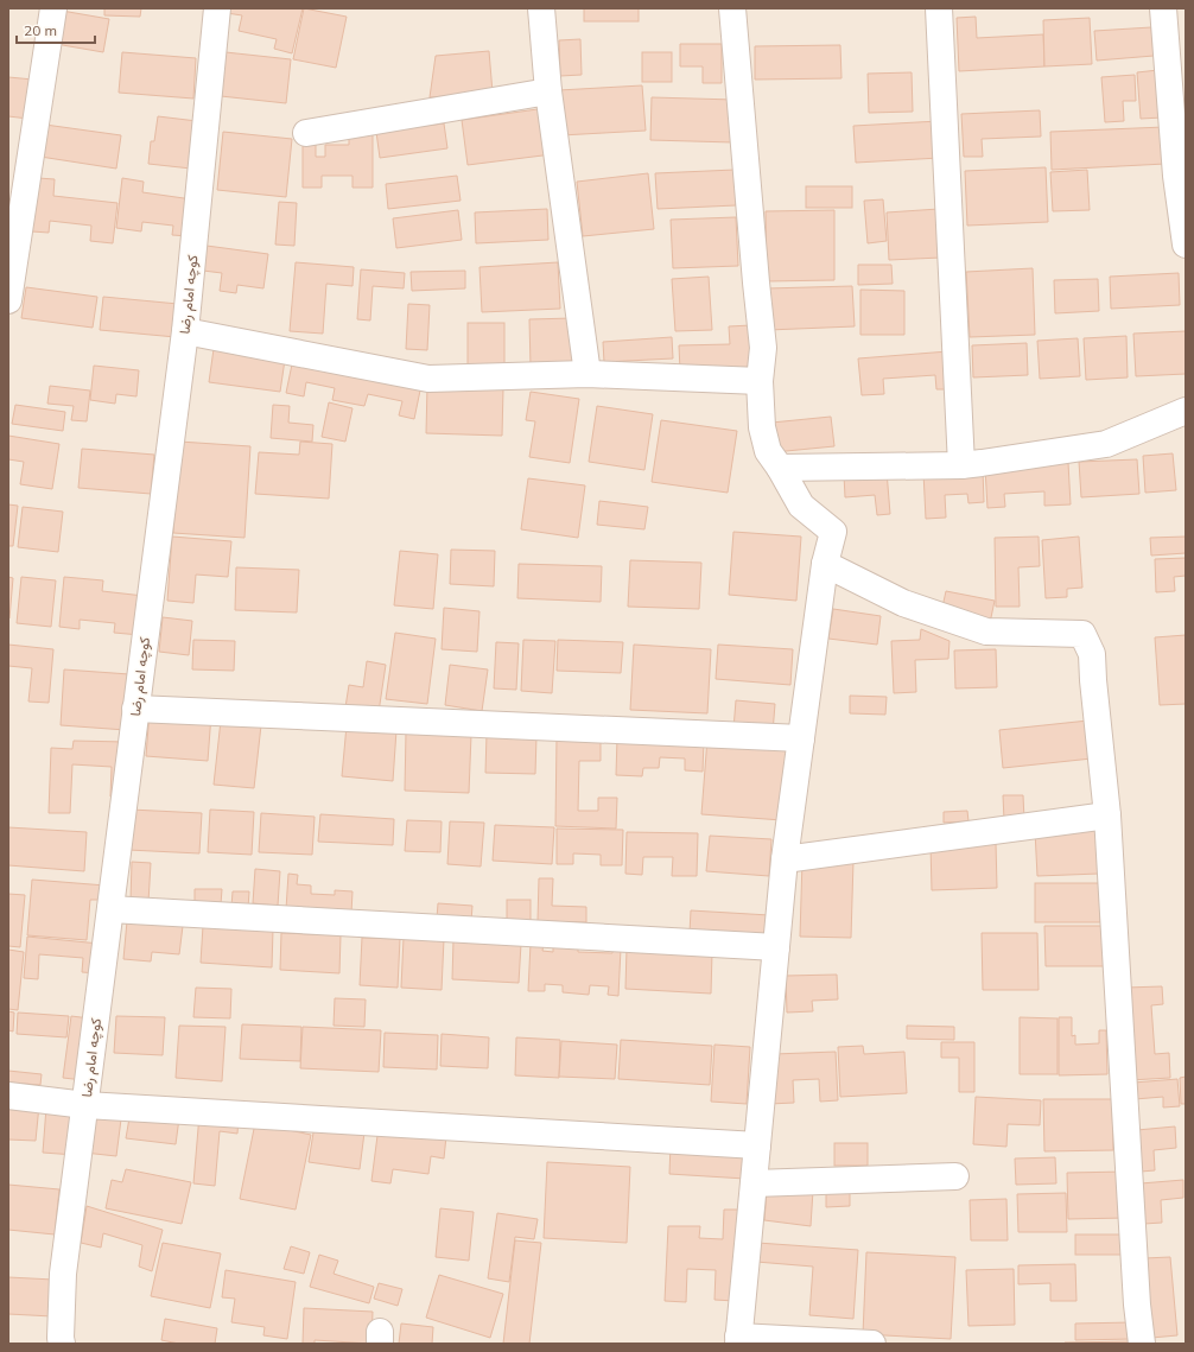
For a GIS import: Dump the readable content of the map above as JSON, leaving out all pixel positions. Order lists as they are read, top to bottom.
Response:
{
  "streets": {
    "street": ["کوچه امام رضا"]
  },
  "scale_bar": "20 m"
}
